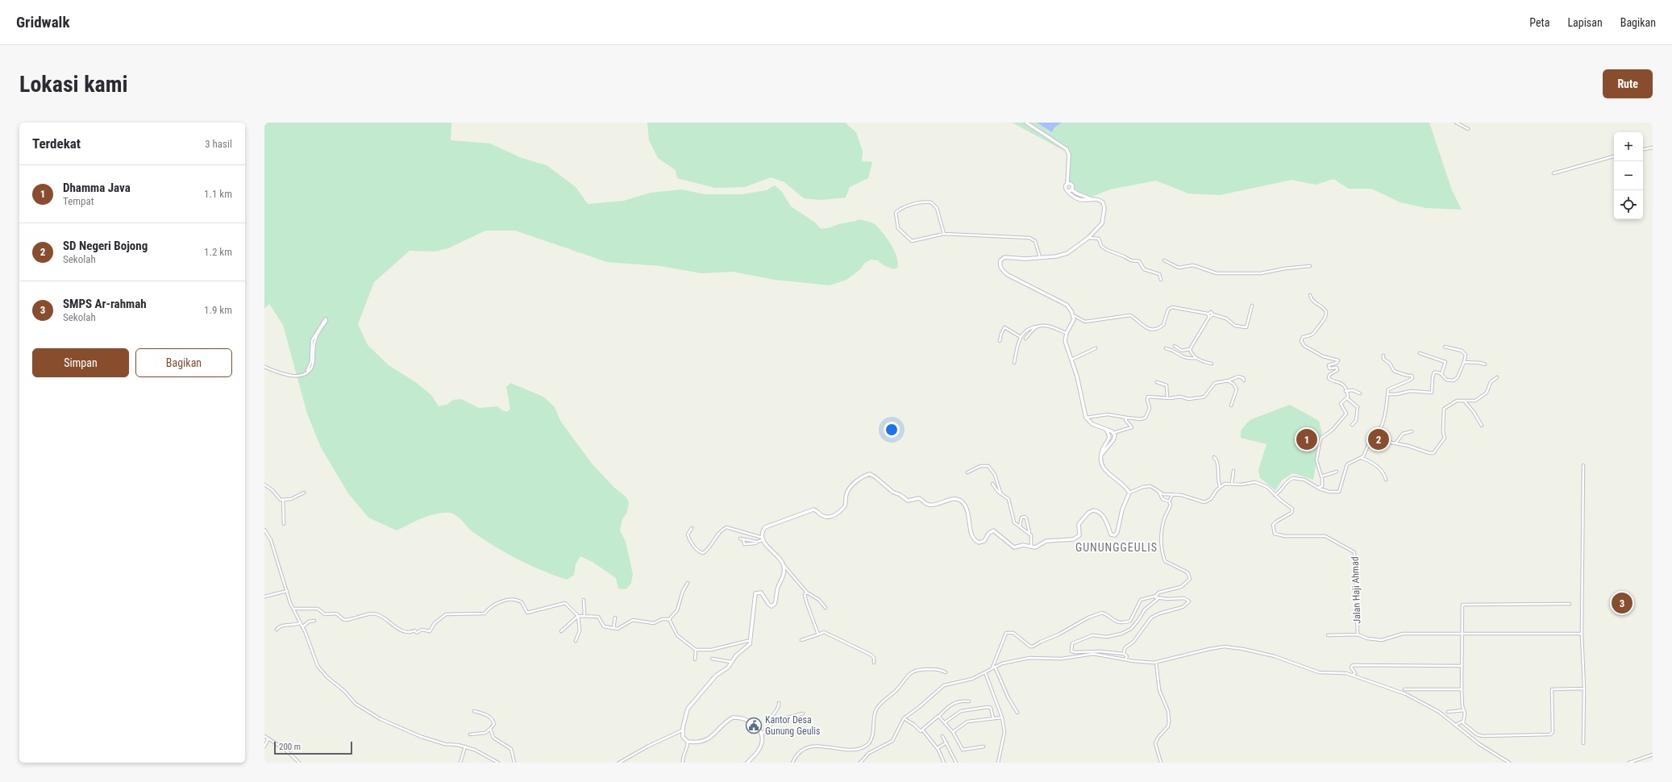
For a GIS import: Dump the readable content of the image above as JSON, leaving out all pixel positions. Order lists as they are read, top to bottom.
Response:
{
  "streets": {
    "street": ["Jalan Haji Ahmad"]
  },
  "districts": ["GUNUNGGEULIS"],
  "places": {
    "public building": ["Kantor Desa Gunung Geulis"]
  },
  "scale_bar": "200 m",
  "page": {
    "header": "Gridwalk",
    "nav": ["Peta", "Lapisan", "Bagikan"],
    "buttons": [
      "Rute",
      ["Simpan", "Bagikan"]
    ],
    "title": "Lokasi kami",
    "heading": ["Terdekat", "3 hasil"],
    "map_buttons": ["+", "−"],
    "list": [
      {
        "mark": "1",
        "name": "Dhamma Java",
        "note": "Tempat",
        "value": "1.1 km"
      },
      {
        "mark": "2",
        "name": "SD Negeri Bojong",
        "note": "Sekolah",
        "value": "1.2 km"
      },
      {
        "mark": "3",
        "name": "SMPS Ar-rahmah",
        "note": "Sekolah",
        "value": "1.9 km"
      }
    ],
    "pins": ["1", "2", "3"],
    "scale": "200 m"
  }
}
